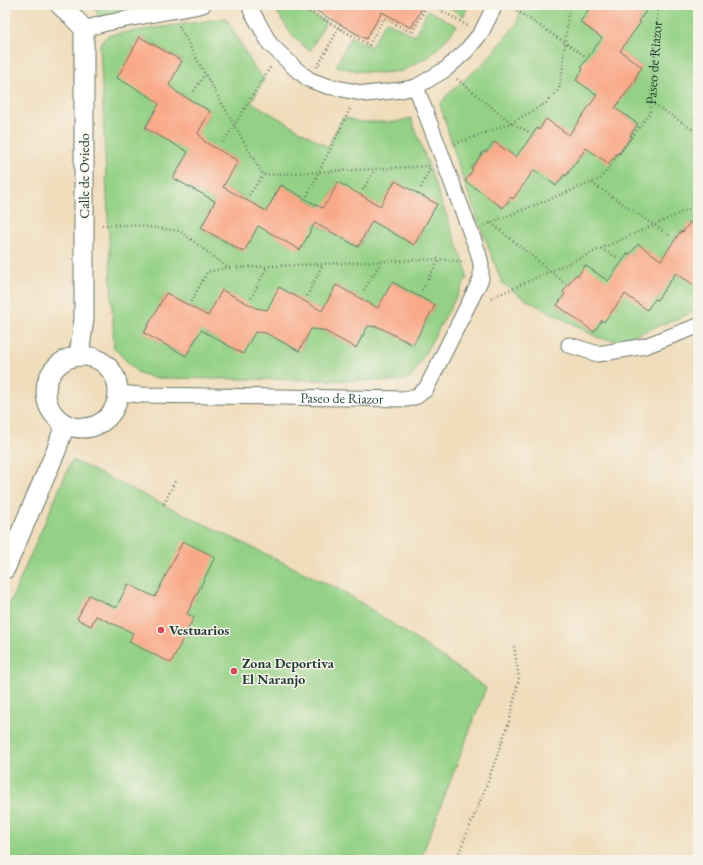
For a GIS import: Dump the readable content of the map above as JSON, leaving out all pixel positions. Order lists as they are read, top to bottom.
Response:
{
  "streets": {
    "street": ["Paseo de Riazor", "Calle de Oviedo"]
  },
  "crossings": [
    ["Paseo de Riazor", "Calle de Oviedo"]
  ],
  "places": ["Vestuarios", "Zona Deportiva El Naranjo"]
}
